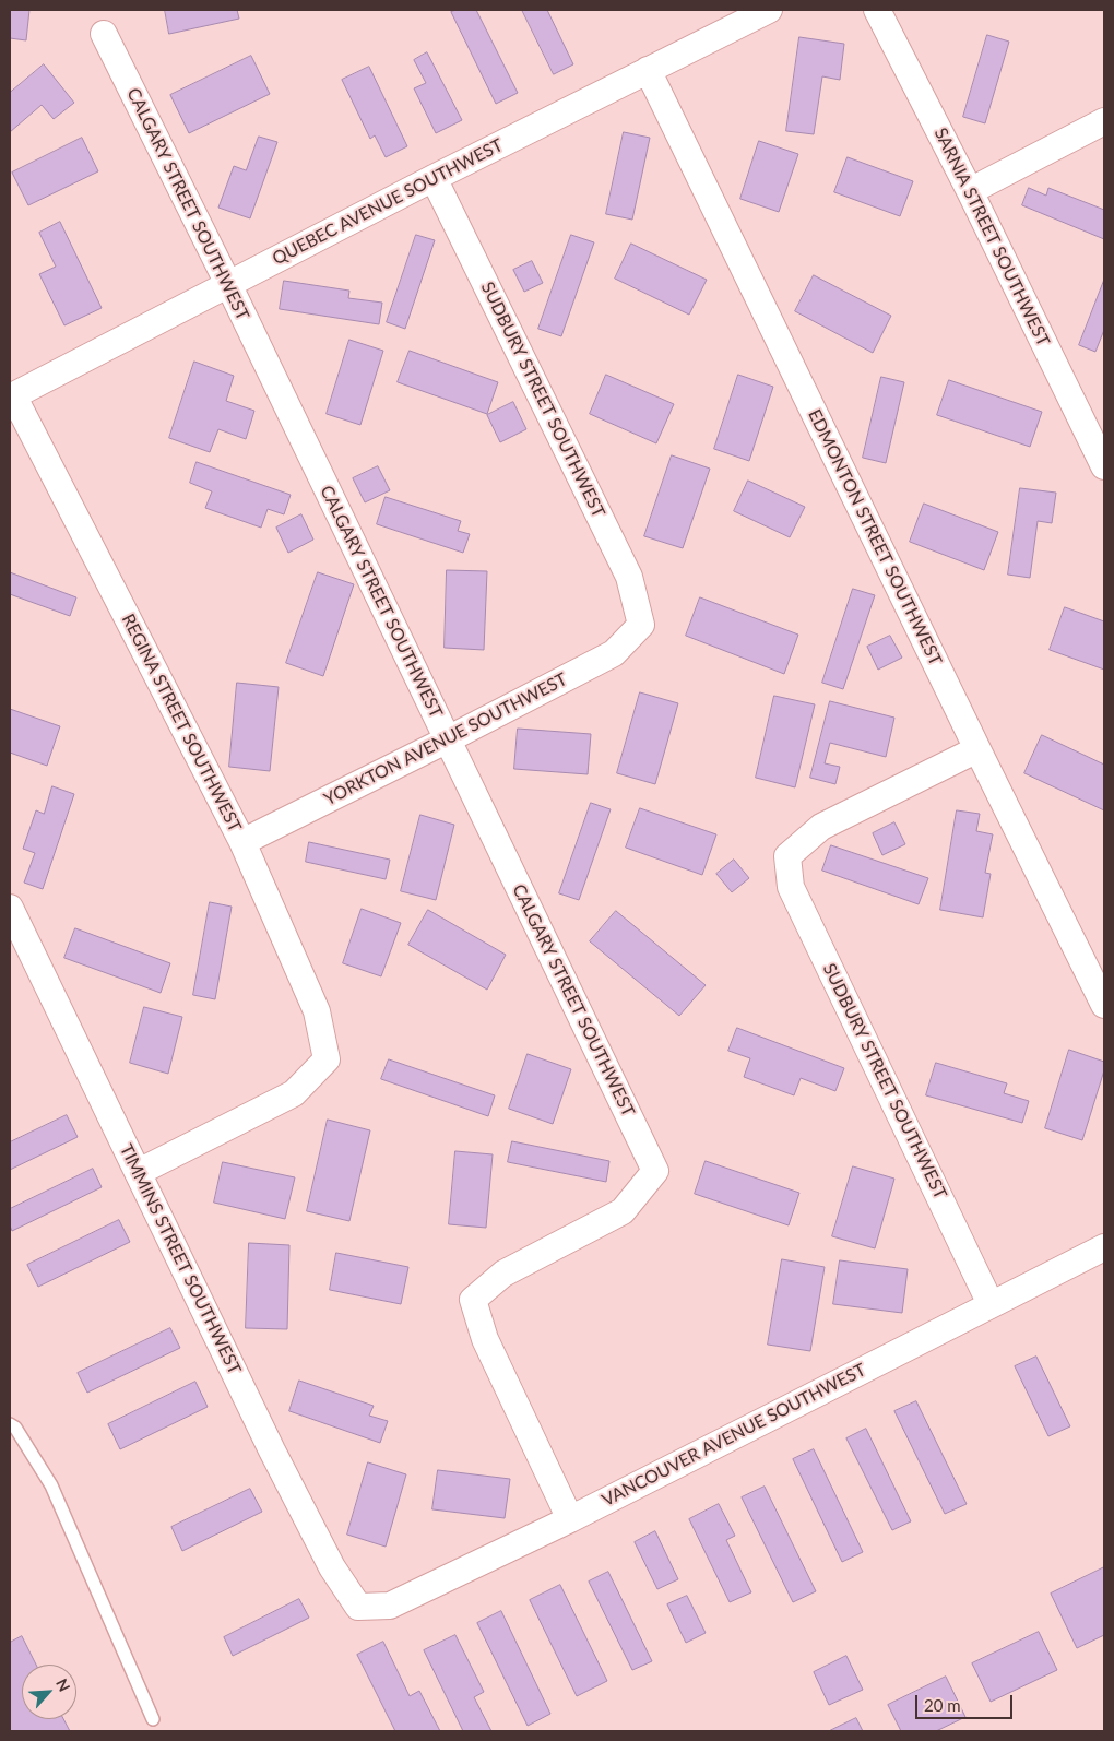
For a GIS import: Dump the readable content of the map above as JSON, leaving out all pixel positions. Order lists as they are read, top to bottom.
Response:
{
  "streets": {
    "street": [
      "QUEBEC AVENUE SOUTHWEST",
      "CALGARY STREET SOUTHWEST",
      "SARNIA STREET SOUTHWEST",
      "SUDBURY STREET SOUTHWEST",
      "EDMONTON STREET SOUTHWEST",
      "REGINA STREET SOUTHWEST",
      "YORKTON AVENUE SOUTHWEST",
      "TIMMINS STREET SOUTHWEST",
      "VANCOUVER AVENUE SOUTHWEST"
    ]
  },
  "crossings": [
    ["QUEBEC AVENUE SOUTHWEST", "CALGARY STREET SOUTHWEST"],
    ["QUEBEC AVENUE SOUTHWEST", "SUDBURY STREET SOUTHWEST"],
    ["QUEBEC AVENUE SOUTHWEST", "EDMONTON STREET SOUTHWEST"],
    ["QUEBEC AVENUE SOUTHWEST", "REGINA STREET SOUTHWEST"],
    ["CALGARY STREET SOUTHWEST", "YORKTON AVENUE SOUTHWEST"],
    ["CALGARY STREET SOUTHWEST", "VANCOUVER AVENUE SOUTHWEST"],
    ["SUDBURY STREET SOUTHWEST", "EDMONTON STREET SOUTHWEST"],
    ["SUDBURY STREET SOUTHWEST", "YORKTON AVENUE SOUTHWEST"],
    ["SUDBURY STREET SOUTHWEST", "VANCOUVER AVENUE SOUTHWEST"],
    ["REGINA STREET SOUTHWEST", "YORKTON AVENUE SOUTHWEST"],
    ["REGINA STREET SOUTHWEST", "TIMMINS STREET SOUTHWEST"],
    ["TIMMINS STREET SOUTHWEST", "VANCOUVER AVENUE SOUTHWEST"]
  ],
  "scale_bar": "20 m",
  "north": "top right"
}
